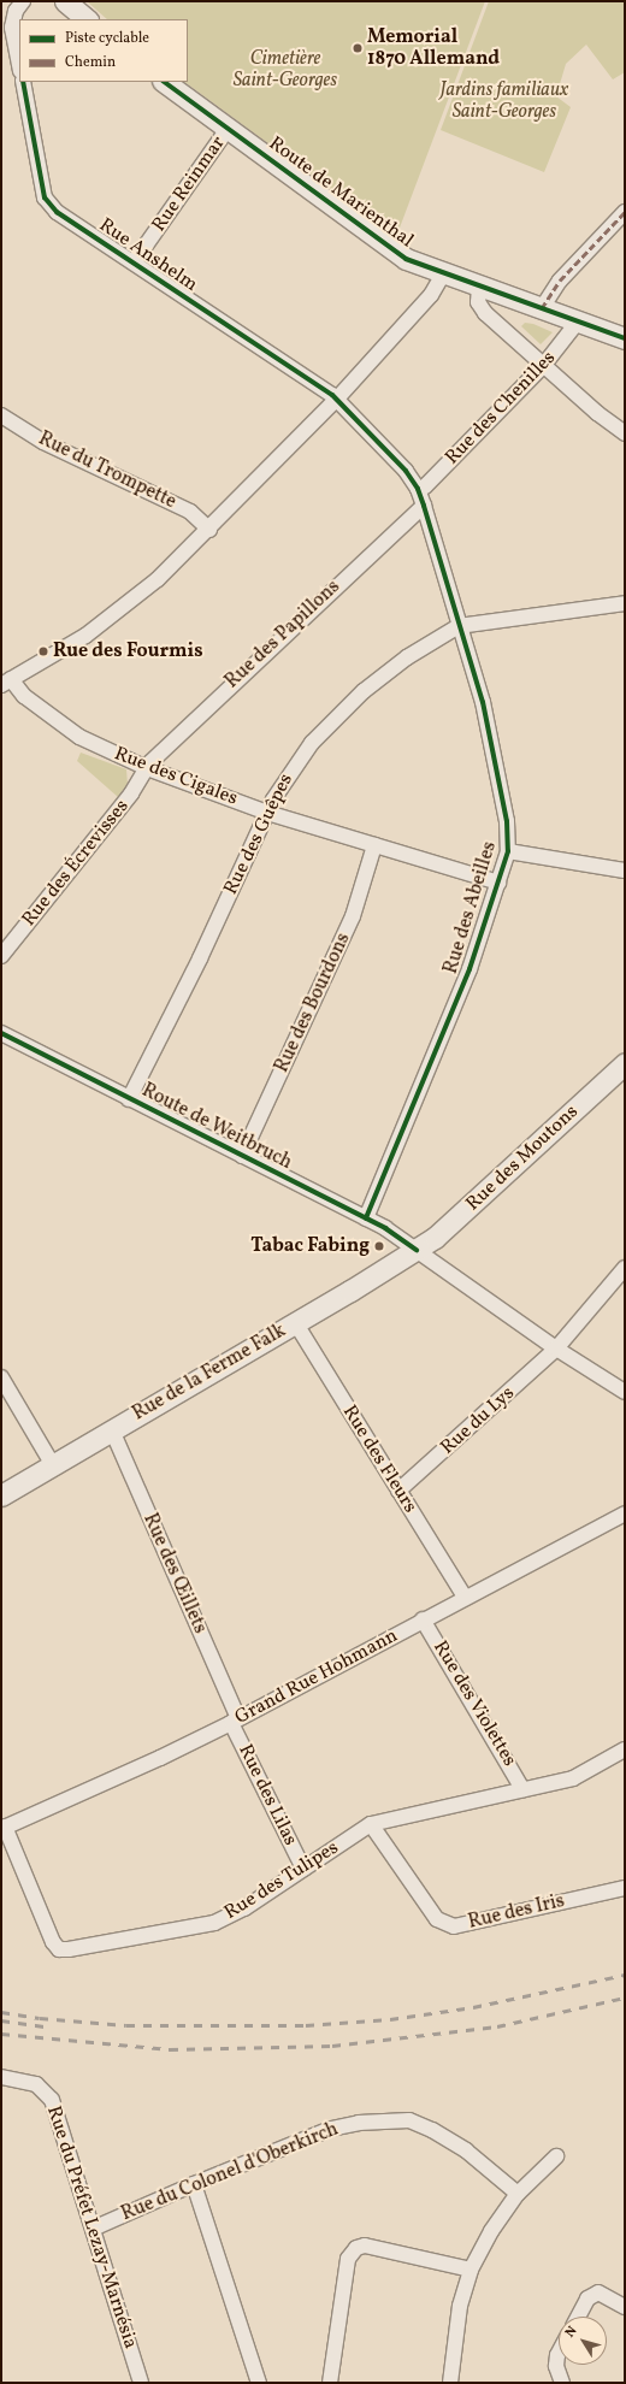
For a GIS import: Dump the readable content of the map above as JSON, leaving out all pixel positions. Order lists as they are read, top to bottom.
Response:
{
  "streets": {
    "street": [
      "Rue Reinmar",
      "Route de Marienthal",
      "Rue Anshelm",
      "Rue des Chenilles",
      "Rue du Trompette",
      "Rue des Papillons",
      "Rue des Cigales",
      "Rue des Guêpes",
      "Rue des Écrevisses",
      "Rue des Abeilles",
      "Rue des Bourdons",
      "Route de Weitbruch",
      "Rue des Moutons",
      "Rue de la Ferme Falk",
      "Rue du Lys",
      "Rue des Fleurs",
      "Rue des Œillets",
      "Grand Rue Hohmann",
      "Rue des Violettes",
      "Rue des Lilas",
      "Rue des Tulipes",
      "Rue des Iris",
      "Rue du Colonel d'Oberkirch",
      "Rue du Préfet Lezay-Marnésia"
    ]
  },
  "crossings": [
    ["Rue Reinmar", "Route de Marienthal"],
    ["Rue Reinmar", "Rue Anshelm"],
    ["Route de Marienthal", "Rue des Chenilles"],
    ["Rue Anshelm", "Rue des Abeilles"],
    ["Rue des Chenilles", "Rue des Abeilles"],
    ["Rue des Papillons", "Rue des Cigales"],
    ["Rue des Papillons", "Rue des Écrevisses"],
    ["Rue des Papillons", "Rue des Abeilles"],
    ["Rue des Cigales", "Rue des Guêpes"],
    ["Rue des Cigales", "Rue des Écrevisses"],
    ["Rue des Cigales", "Rue des Abeilles"],
    ["Rue des Cigales", "Rue des Bourdons"],
    ["Rue des Guêpes", "Rue des Abeilles"],
    ["Rue des Guêpes", "Route de Weitbruch"],
    ["Rue des Abeilles", "Route de Weitbruch"],
    ["Rue des Bourdons", "Route de Weitbruch"],
    ["Route de Weitbruch", "Rue des Moutons"],
    ["Route de Weitbruch", "Rue de la Ferme Falk"],
    ["Route de Weitbruch", "Rue du Lys"],
    ["Rue des Moutons", "Rue de la Ferme Falk"],
    ["Rue de la Ferme Falk", "Rue des Fleurs"],
    ["Rue de la Ferme Falk", "Rue des Œillets"],
    ["Rue du Lys", "Rue des Fleurs"],
    ["Rue des Fleurs", "Grand Rue Hohmann"],
    ["Rue des Œillets", "Grand Rue Hohmann"],
    ["Rue des Œillets", "Rue des Lilas"],
    ["Grand Rue Hohmann", "Rue des Violettes"],
    ["Grand Rue Hohmann", "Rue des Lilas"],
    ["Grand Rue Hohmann", "Rue des Tulipes"],
    ["Rue des Violettes", "Rue des Tulipes"],
    ["Rue des Lilas", "Rue des Tulipes"],
    ["Rue des Tulipes", "Rue des Iris"],
    ["Rue du Colonel d'Oberkirch", "Rue du Préfet Lezay-Marnésia"]
  ],
  "parks": ["Cimetière Saint-Georges", "Jardins familiaux Saint-Georges"],
  "places": ["Memorial 1870 Allemand", "Rue des Fourmis", "Tabac Fabing"],
  "legend": ["Piste cyclable", "Chemin"],
  "north": "top left"
}
